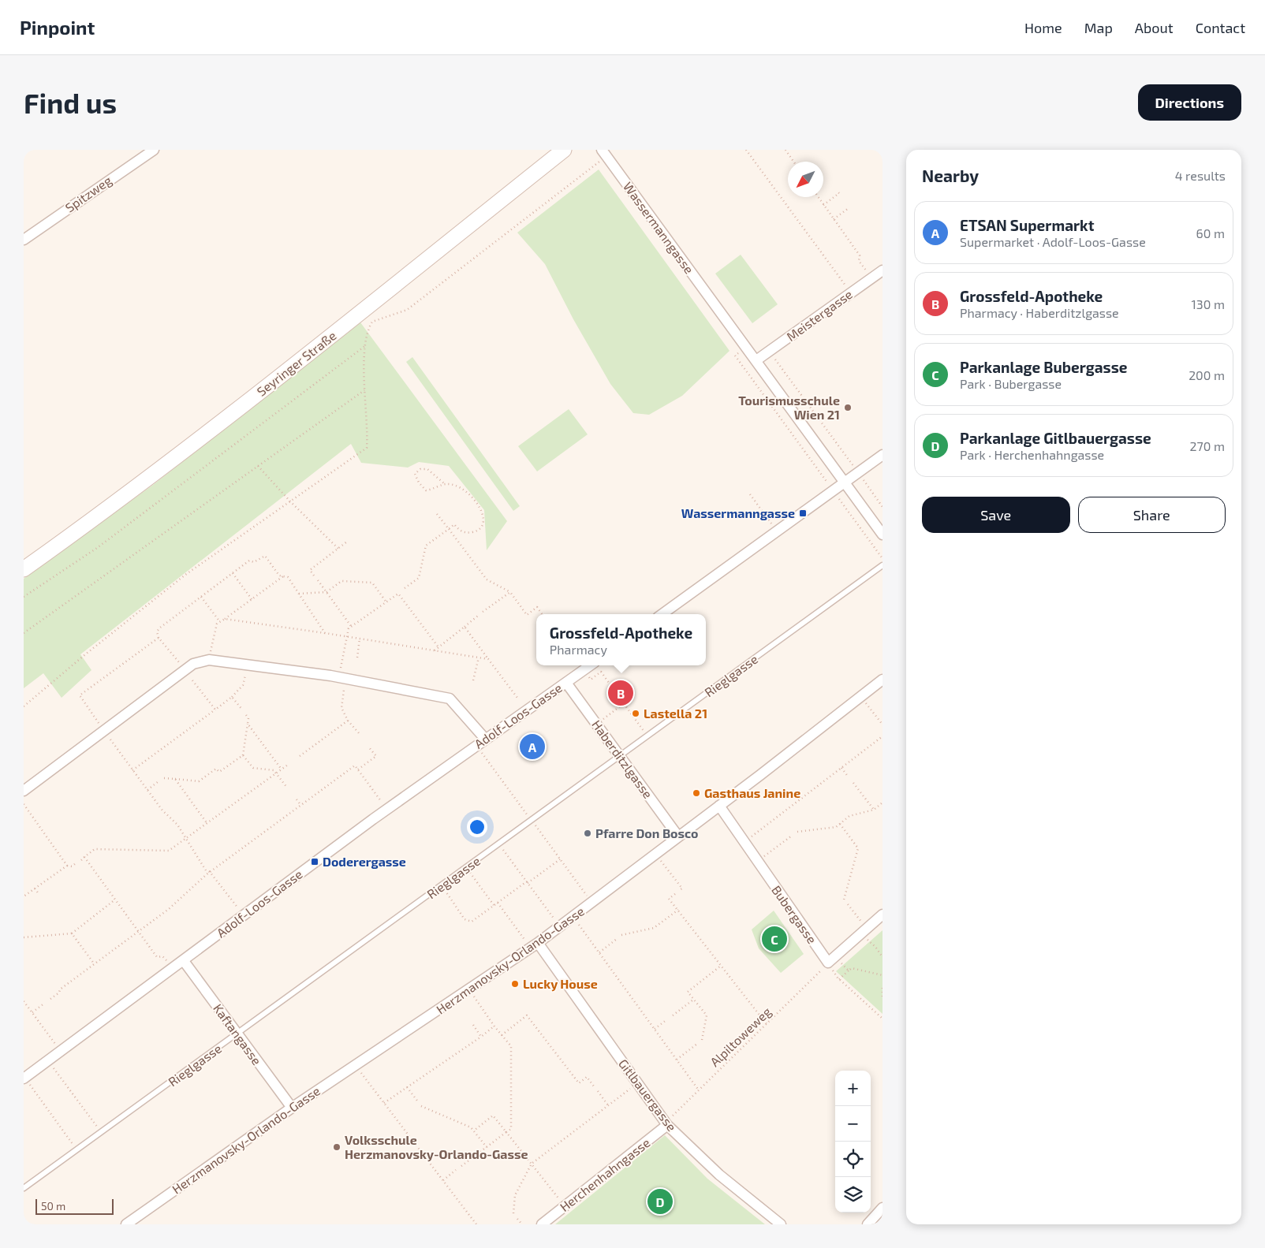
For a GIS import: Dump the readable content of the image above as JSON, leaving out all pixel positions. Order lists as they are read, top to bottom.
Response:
{
  "streets": {
    "main road": ["Seyringer Straße"],
    "street": [
      "Spitzweg",
      "Wassermanngasse",
      "Meistergasse",
      "Adolf-Loos-Gasse",
      "Haberditzlgasse",
      "Bubergasse",
      "Herzmanovsky-Orlando-Gasse",
      "Kaftangasse",
      "Gitlbauergasse",
      "Herchenhahngasse"
    ],
    "lane": ["Rieglgasse"],
    "path": ["Alpiltoweweg"]
  },
  "crossings": [
    ["Wassermanngasse", "Meistergasse"],
    ["Rieglgasse", "Haberditzlgasse"],
    ["Rieglgasse", "Kaftangasse"],
    ["Adolf-Loos-Gasse", "Haberditzlgasse"],
    ["Adolf-Loos-Gasse", "Kaftangasse"],
    ["Haberditzlgasse", "Herzmanovsky-Orlando-Gasse"],
    ["Bubergasse", "Herzmanovsky-Orlando-Gasse"],
    ["Bubergasse", "Alpiltoweweg"],
    ["Herzmanovsky-Orlando-Gasse", "Kaftangasse"],
    ["Herzmanovsky-Orlando-Gasse", "Gitlbauergasse"],
    ["Alpiltoweweg", "Gitlbauergasse"],
    ["Alpiltoweweg", "Herchenhahngasse"],
    ["Gitlbauergasse", "Herchenhahngasse"]
  ],
  "places": {
    "other": [
      "Tourismusschule Wien 21",
      "Lastella 21",
      "Gasthaus Janine",
      "Pfarre Don Bosco",
      "Lucky House",
      "Volksschule Herzmanovsky-Orlando-Gasse"
    ],
    "transit": ["Wassermanngasse", "Doderergasse"]
  },
  "scale_bar": "50 m",
  "north": "bottom left",
  "page": {
    "header": "Pinpoint",
    "nav": [
      "Home",
      "Map",
      "About",
      "Contact"
    ],
    "buttons": [
      "Directions",
      ["Save", "Share"]
    ],
    "title": "Find us",
    "heading": ["Nearby", "4 results"],
    "list": [
      {
        "mark": "A",
        "name": "ETSAN Supermarkt",
        "note": "Supermarket · Adolf-Loos-Gasse",
        "value": "60 m"
      },
      {
        "mark": "B",
        "name": "Grossfeld-Apotheke",
        "note": "Pharmacy · Haberditzlgasse",
        "value": "130 m"
      },
      {
        "mark": "C",
        "name": "Parkanlage Bubergasse",
        "note": "Park · Bubergasse",
        "value": "200 m"
      },
      {
        "mark": "D",
        "name": "Parkanlage Gitlbauergasse",
        "note": "Park · Herchenhahngasse",
        "value": "270 m"
      }
    ],
    "popup": ["Grossfeld-Apotheke", "Pharmacy"],
    "pins": [
      "B",
      "A",
      "C",
      "D"
    ],
    "map_buttons": ["+", "−"],
    "scale": "50 m"
  }
}
